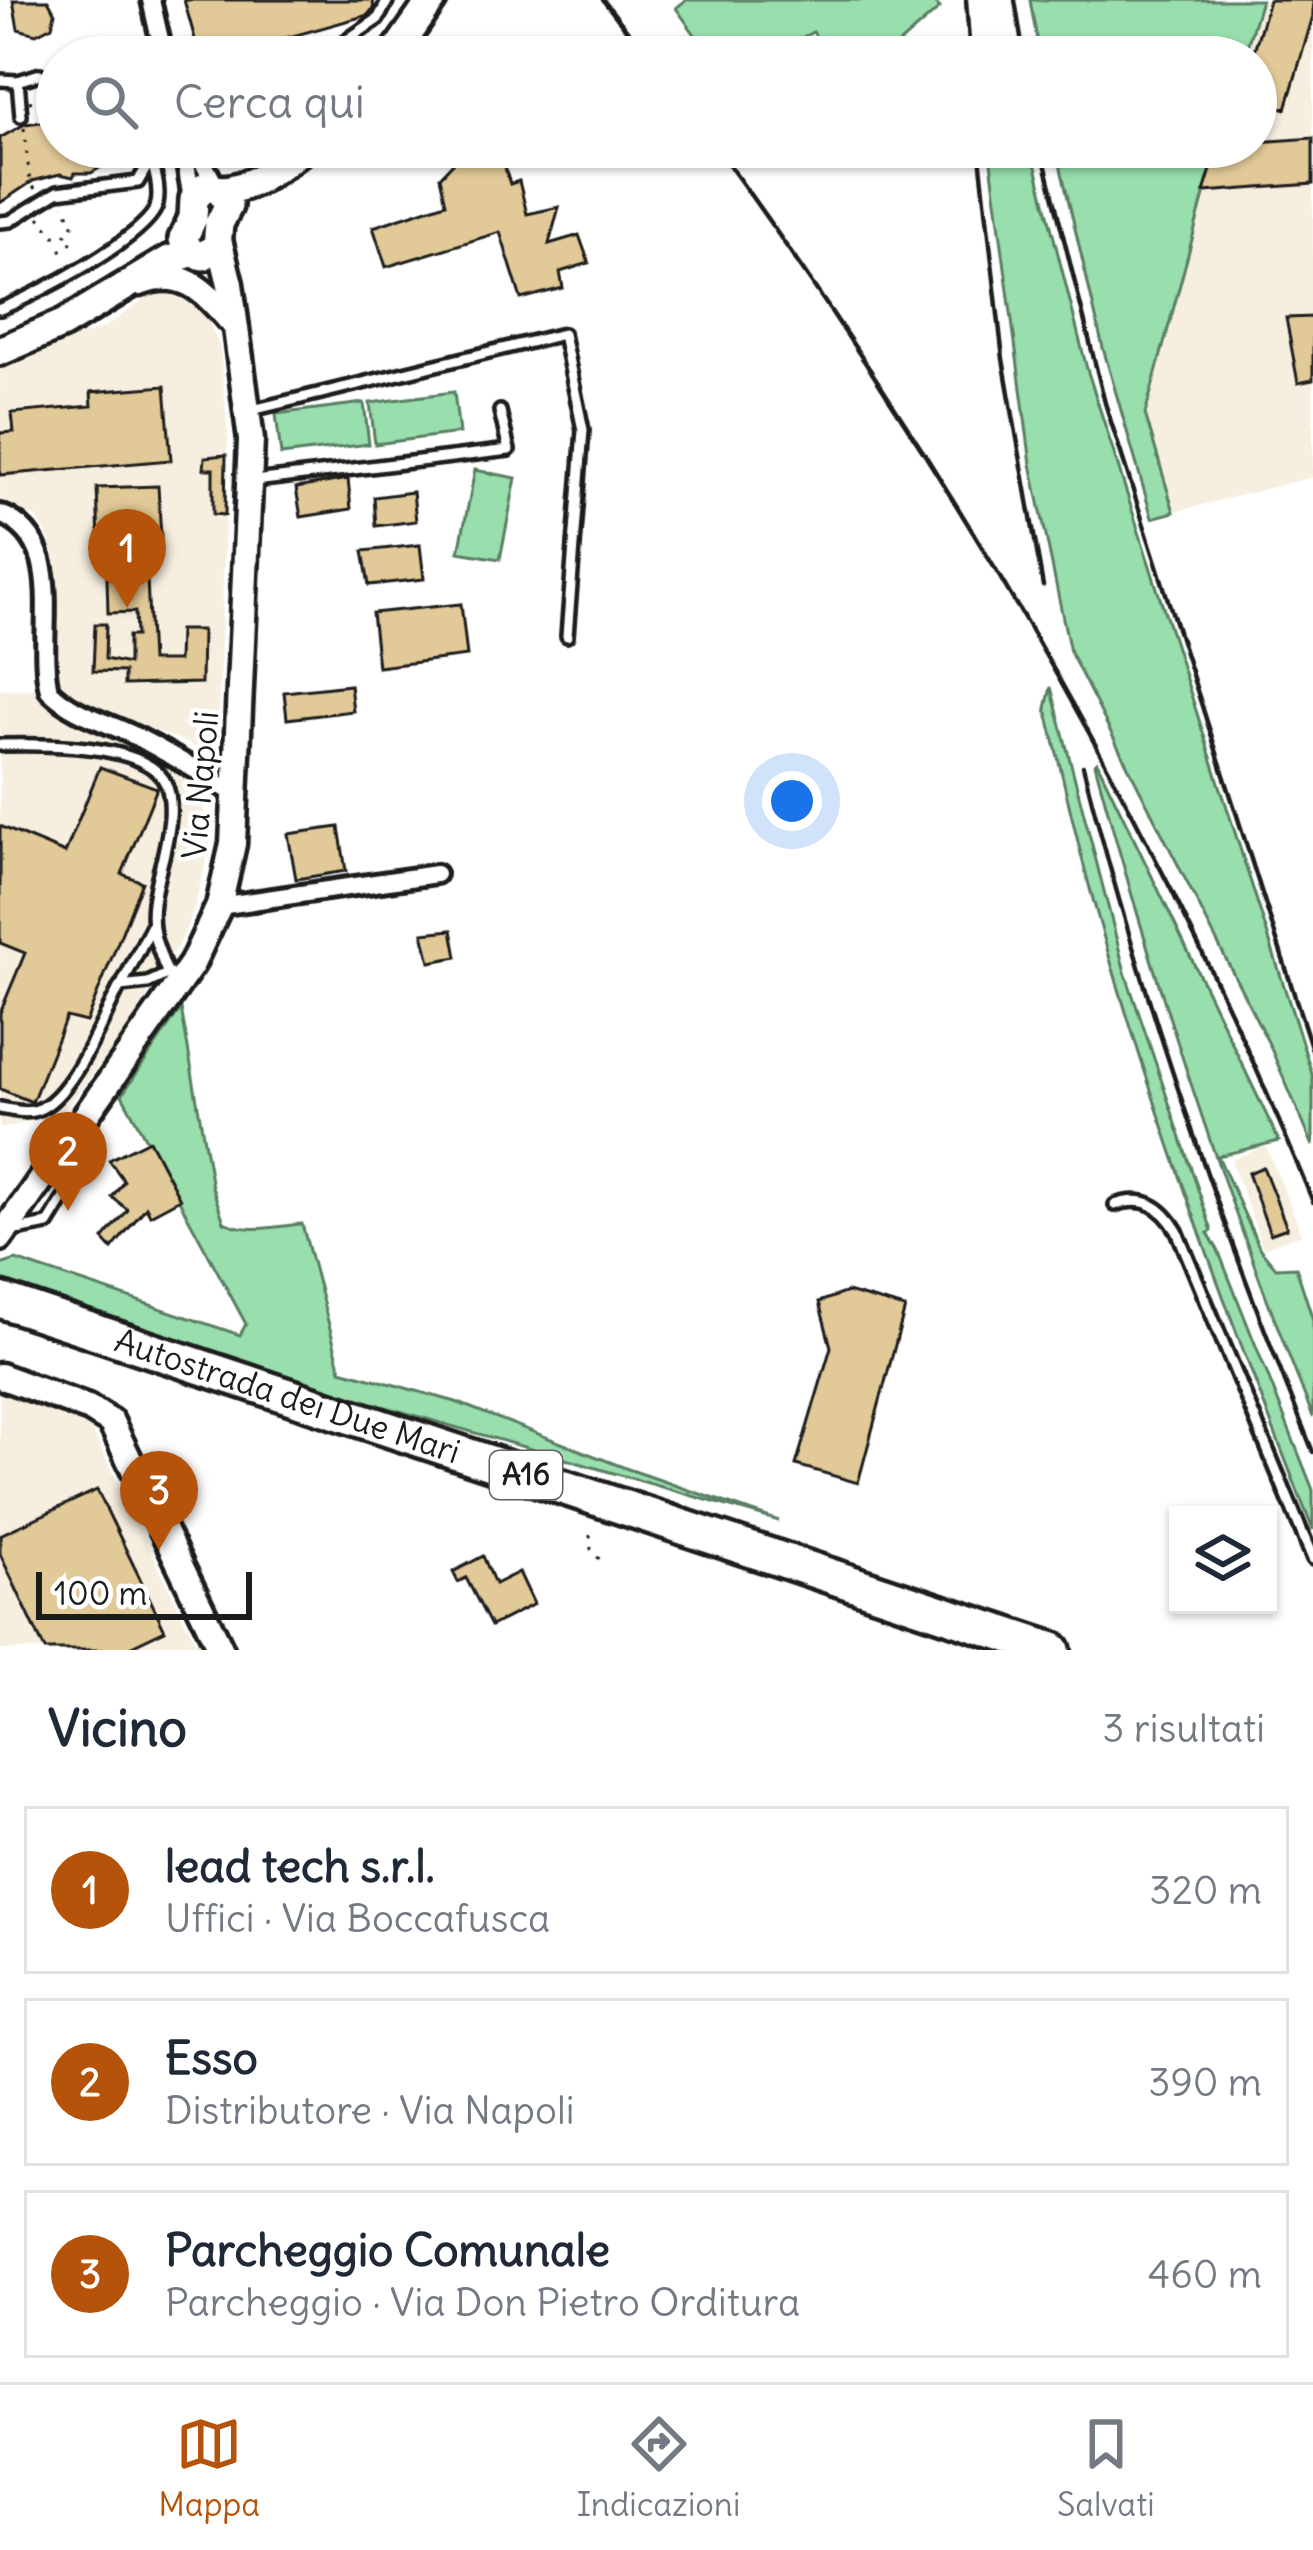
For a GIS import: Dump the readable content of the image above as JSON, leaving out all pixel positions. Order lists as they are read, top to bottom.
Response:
{
  "streets": {
    "highway": ["Autostrada dei Due Mari", "A16"],
    "main road": ["Via Napoli"]
  },
  "scale_bar": "100 m",
  "page": {
    "search": "Cerca qui",
    "pins": ["1", "2", "3"],
    "scale": "100 m",
    "heading": ["Vicino", "3 risultati"],
    "list": [
      {
        "mark": "1",
        "name": "lead tech s.r.l.",
        "note": "Uffici · Via Boccafusca",
        "value": "320 m"
      },
      {
        "mark": "2",
        "name": "Esso",
        "note": "Distributore · Via Napoli",
        "value": "390 m"
      },
      {
        "mark": "3",
        "name": "Parcheggio Comunale",
        "note": "Parcheggio · Via Don Pietro Orditura",
        "value": "460 m"
      }
    ],
    "nav": ["Mappa", "Indicazioni", "Salvati"]
  }
}
